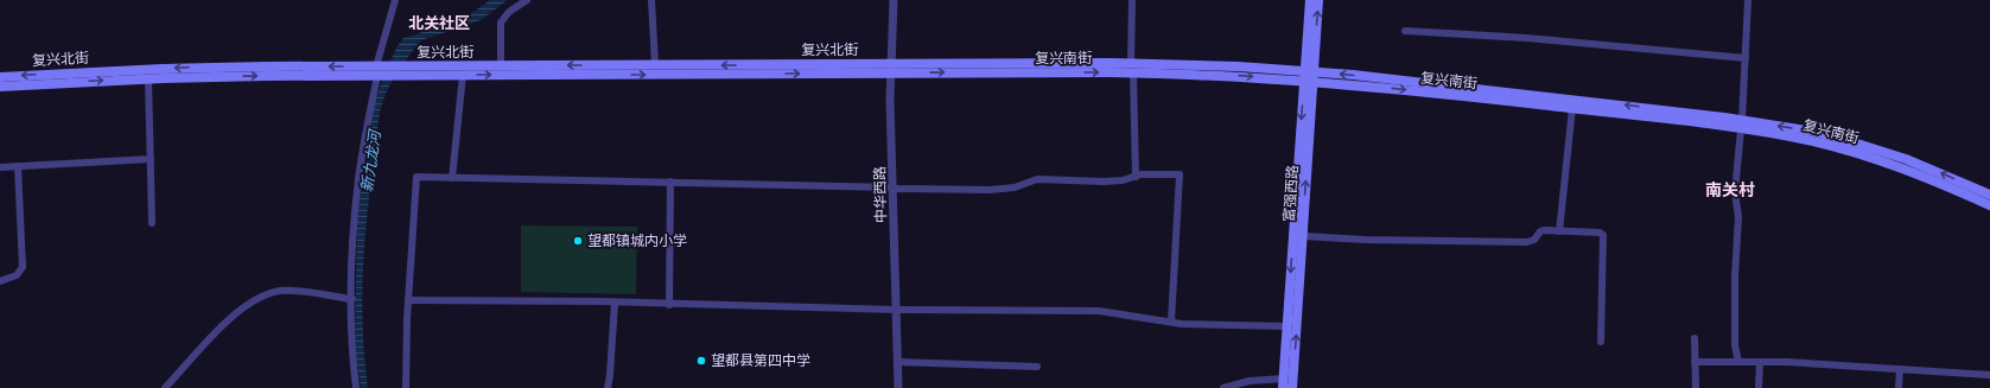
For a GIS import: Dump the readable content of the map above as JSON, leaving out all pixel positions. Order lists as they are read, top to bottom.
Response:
{
  "streets": {
    "main road": ["复兴北街", "复兴南街", "富强西路"],
    "street": ["中华西路"]
  },
  "crossings": [
    ["复兴北街", "复兴南街"],
    ["复兴北街", "中华西路"],
    ["复兴南街", "富强西路"],
    ["复兴南街", "中华西路"]
  ],
  "districts": ["北关社区", "南关村"],
  "water": ["新九龙河"],
  "places": ["望都镇城内小学", "望都县第四中学"]
}
